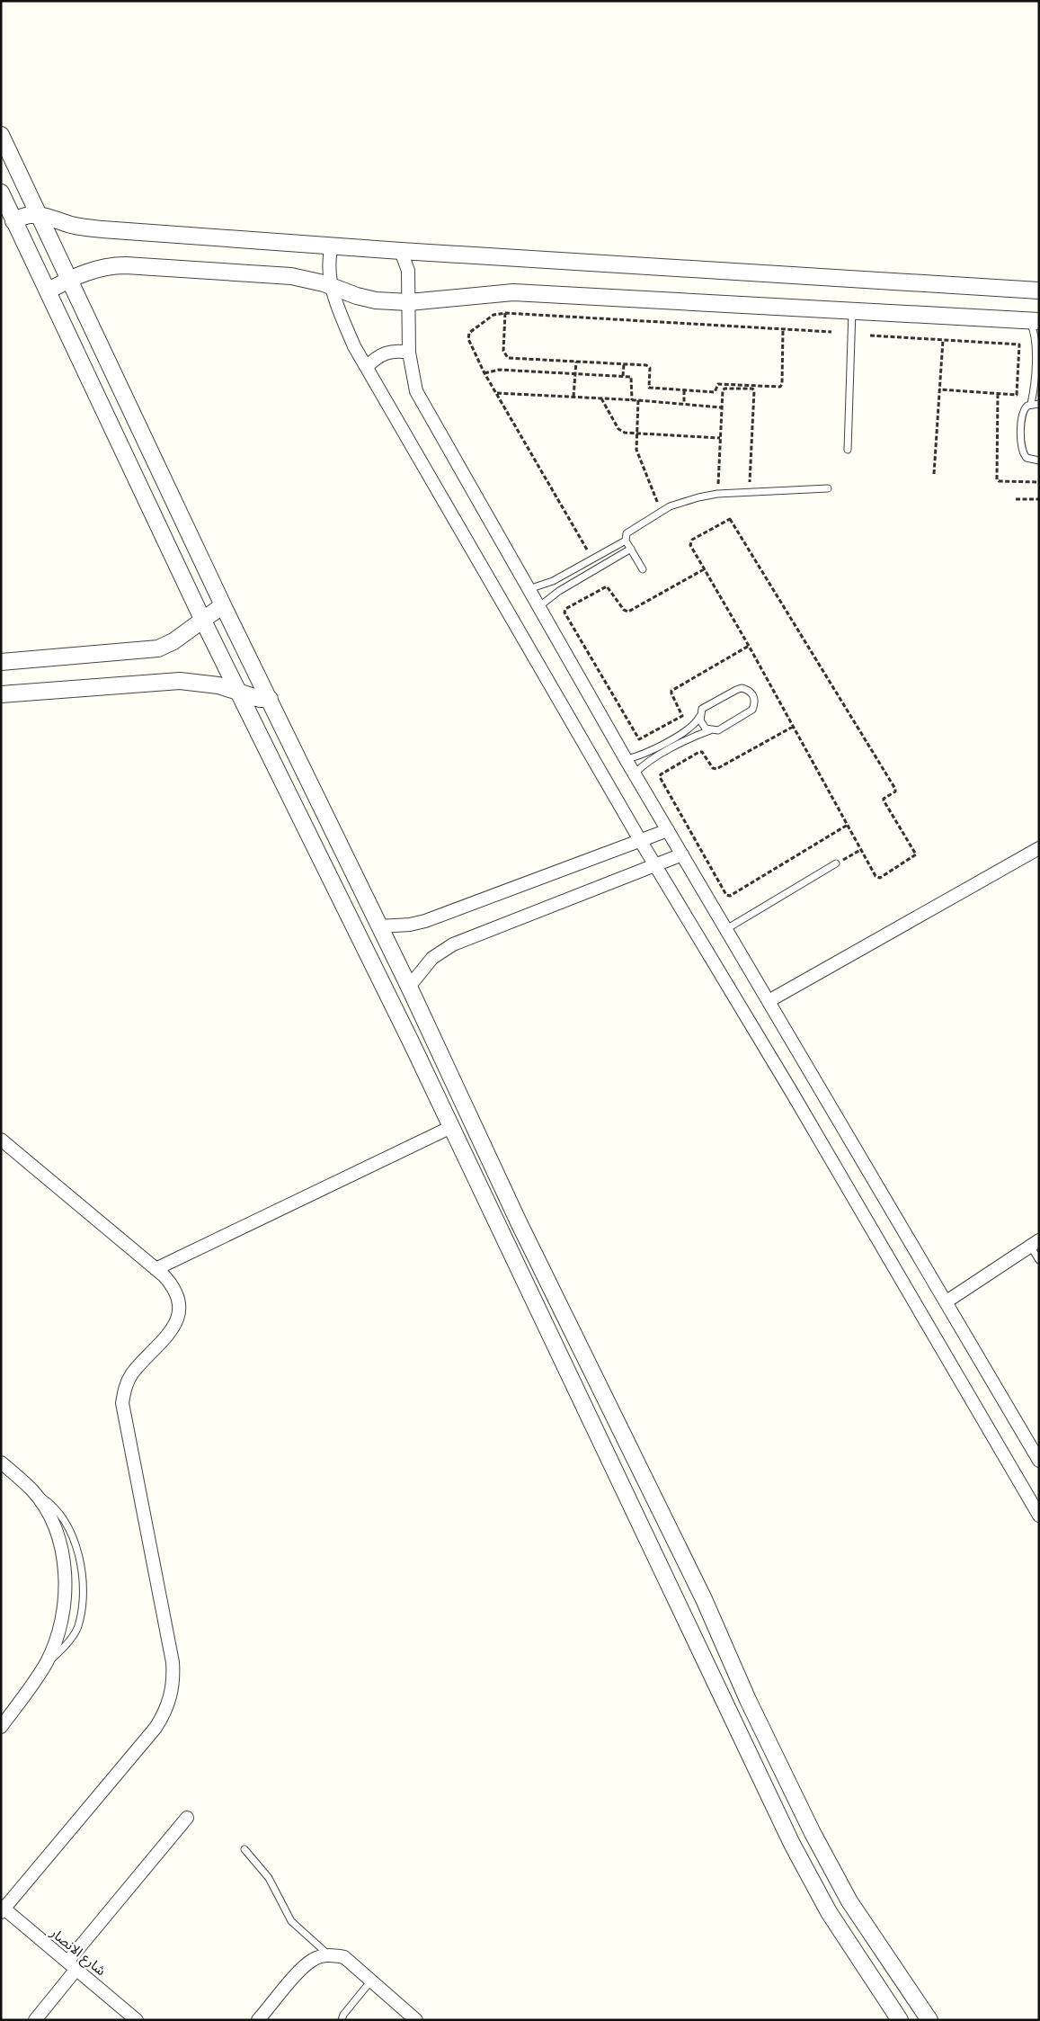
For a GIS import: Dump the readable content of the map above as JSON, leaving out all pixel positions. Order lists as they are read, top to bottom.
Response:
{
  "streets": {
    "street": ["شارع الانصار"]
  }
}
